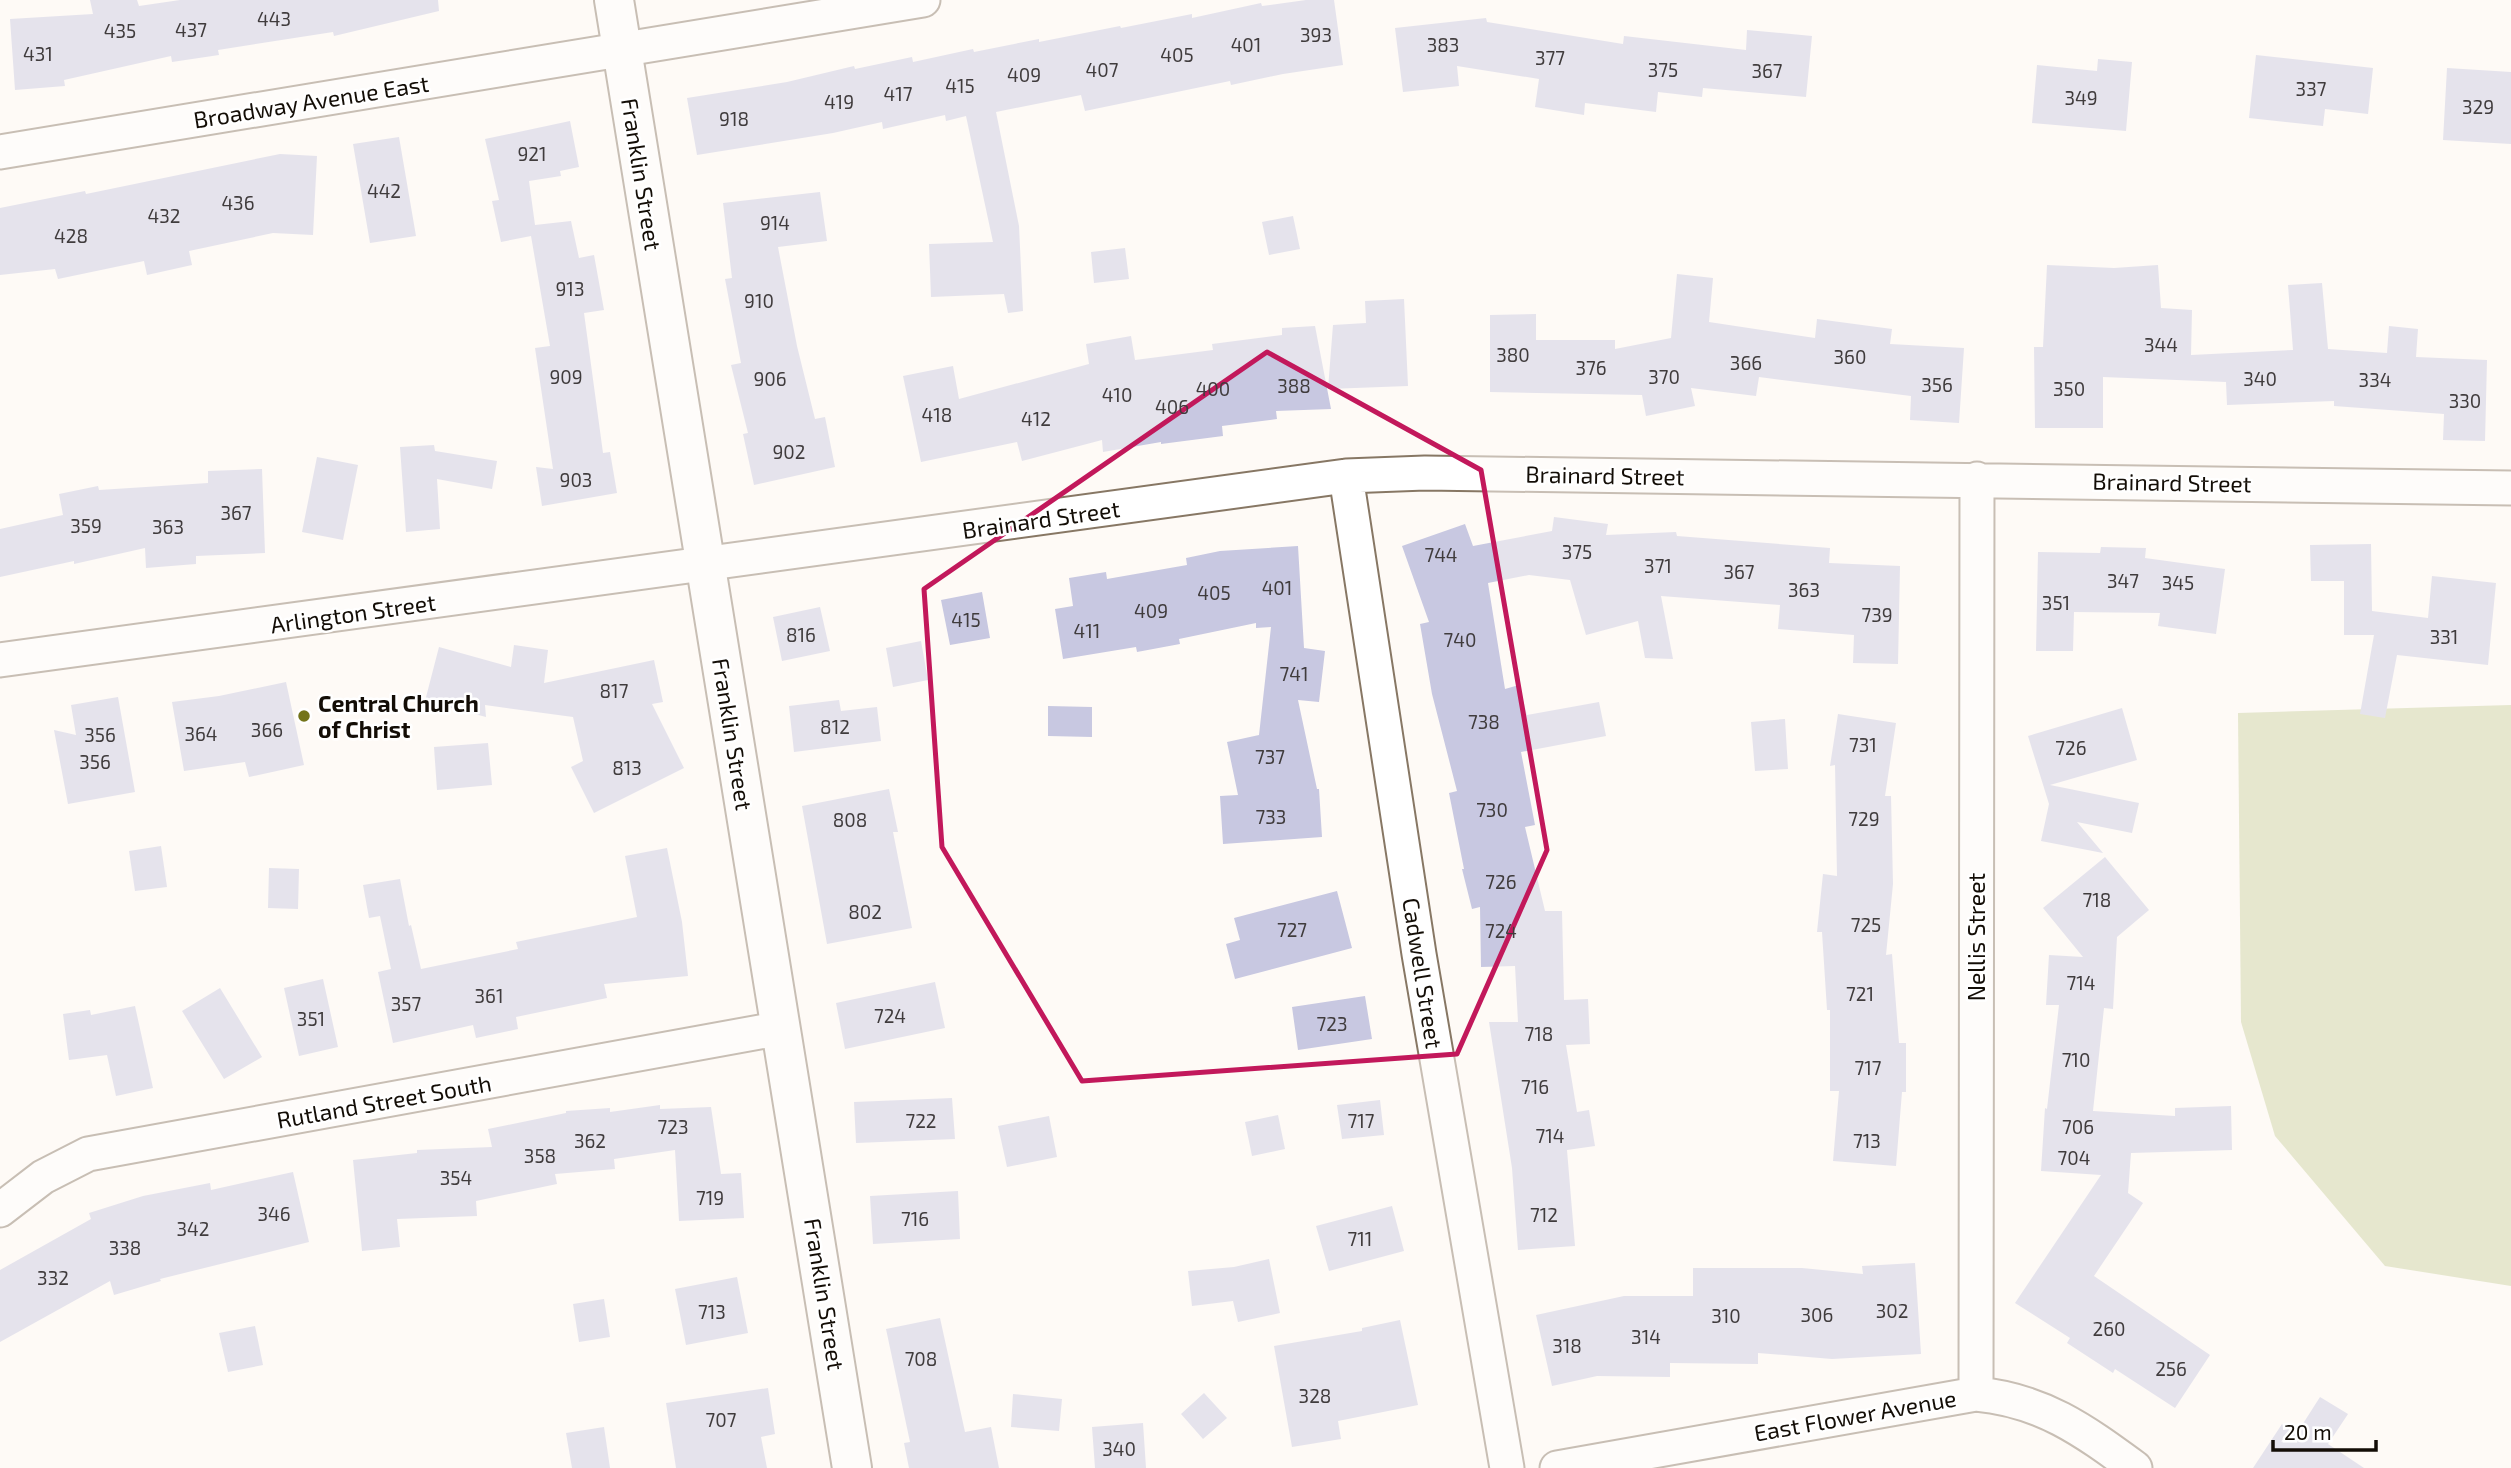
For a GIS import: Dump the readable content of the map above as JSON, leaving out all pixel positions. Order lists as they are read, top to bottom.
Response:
{
  "streets": {
    "street": [
      "Broadway Avenue East",
      "Franklin Street",
      "Brainard Street",
      "Arlington Street",
      "Nellis Street",
      "Cadwell Street",
      "Rutland Street South",
      "East Flower Avenue"
    ]
  },
  "crossings": [
    ["Broadway Avenue East", "Franklin Street"],
    ["Franklin Street", "Brainard Street"],
    ["Franklin Street", "Arlington Street"],
    ["Franklin Street", "Rutland Street South"],
    ["Brainard Street", "Arlington Street"],
    ["Brainard Street", "Nellis Street"],
    ["Brainard Street", "Cadwell Street"],
    ["Nellis Street", "East Flower Avenue"]
  ],
  "places": ["Central Church of Christ"],
  "house_numbers": [
    "443",
    "437",
    "435",
    "393",
    "401",
    "383",
    "431",
    "405",
    "377",
    "407",
    "375",
    "367",
    "409",
    "415",
    "337",
    "417",
    "349",
    "419",
    "329",
    "918",
    "921",
    "442",
    "436",
    "432",
    "914",
    "428",
    "913",
    "910",
    "344",
    "380",
    "360",
    "366",
    "376",
    "909",
    "370",
    "906",
    "340",
    "334",
    "356",
    "388",
    "400",
    "350",
    "410",
    "330",
    "406",
    "418",
    "412",
    "902",
    "903",
    "367",
    "359",
    "363",
    "375",
    "744",
    "371",
    "367",
    "347",
    "345",
    "401",
    "363",
    "405",
    "351",
    "409",
    "739",
    "415",
    "411",
    "816",
    "331",
    "740",
    "741",
    "817",
    "738",
    "812",
    "366",
    "364",
    "356",
    "731",
    "726",
    "737",
    "356",
    "813",
    "730",
    "733",
    "729",
    "808",
    "726",
    "718",
    "802",
    "725",
    "727",
    "724",
    "714",
    "721",
    "361",
    "357",
    "724",
    "351",
    "723",
    "718",
    "710",
    "717",
    "716",
    "722",
    "717",
    "723",
    "706",
    "714",
    "362",
    "713",
    "358",
    "704",
    "354",
    "719",
    "346",
    "712",
    "716",
    "342",
    "711",
    "338",
    "332",
    "302",
    "713",
    "306",
    "310",
    "260",
    "314",
    "318",
    "708",
    "256",
    "328",
    "707",
    "340"
  ],
  "scale_bar": "20 m"
}
